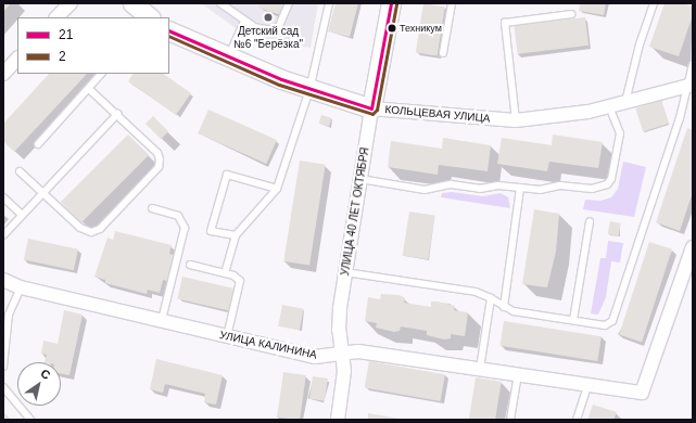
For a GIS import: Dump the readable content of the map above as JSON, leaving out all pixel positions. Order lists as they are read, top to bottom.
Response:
{
  "streets": {
    "street": ["КОЛЬЦЕВАЯ УЛИЦА", "УЛИЦА 40 ЛЕТ ОКТЯБРЯ", "УЛИЦА КАЛИНИНА"]
  },
  "crossings": [
    ["КОЛЬЦЕВАЯ УЛИЦА", "УЛИЦА 40 ЛЕТ ОКТЯБРЯ"],
    ["УЛИЦА 40 ЛЕТ ОКТЯБРЯ", "УЛИЦА КАЛИНИНА"]
  ],
  "places": ["Детский сад №6 \"Берёзка\"", "Техникум"],
  "lines": ["transit line 21", "transit line 2"],
  "legend": ["21", "2"],
  "north": "top right"
}
